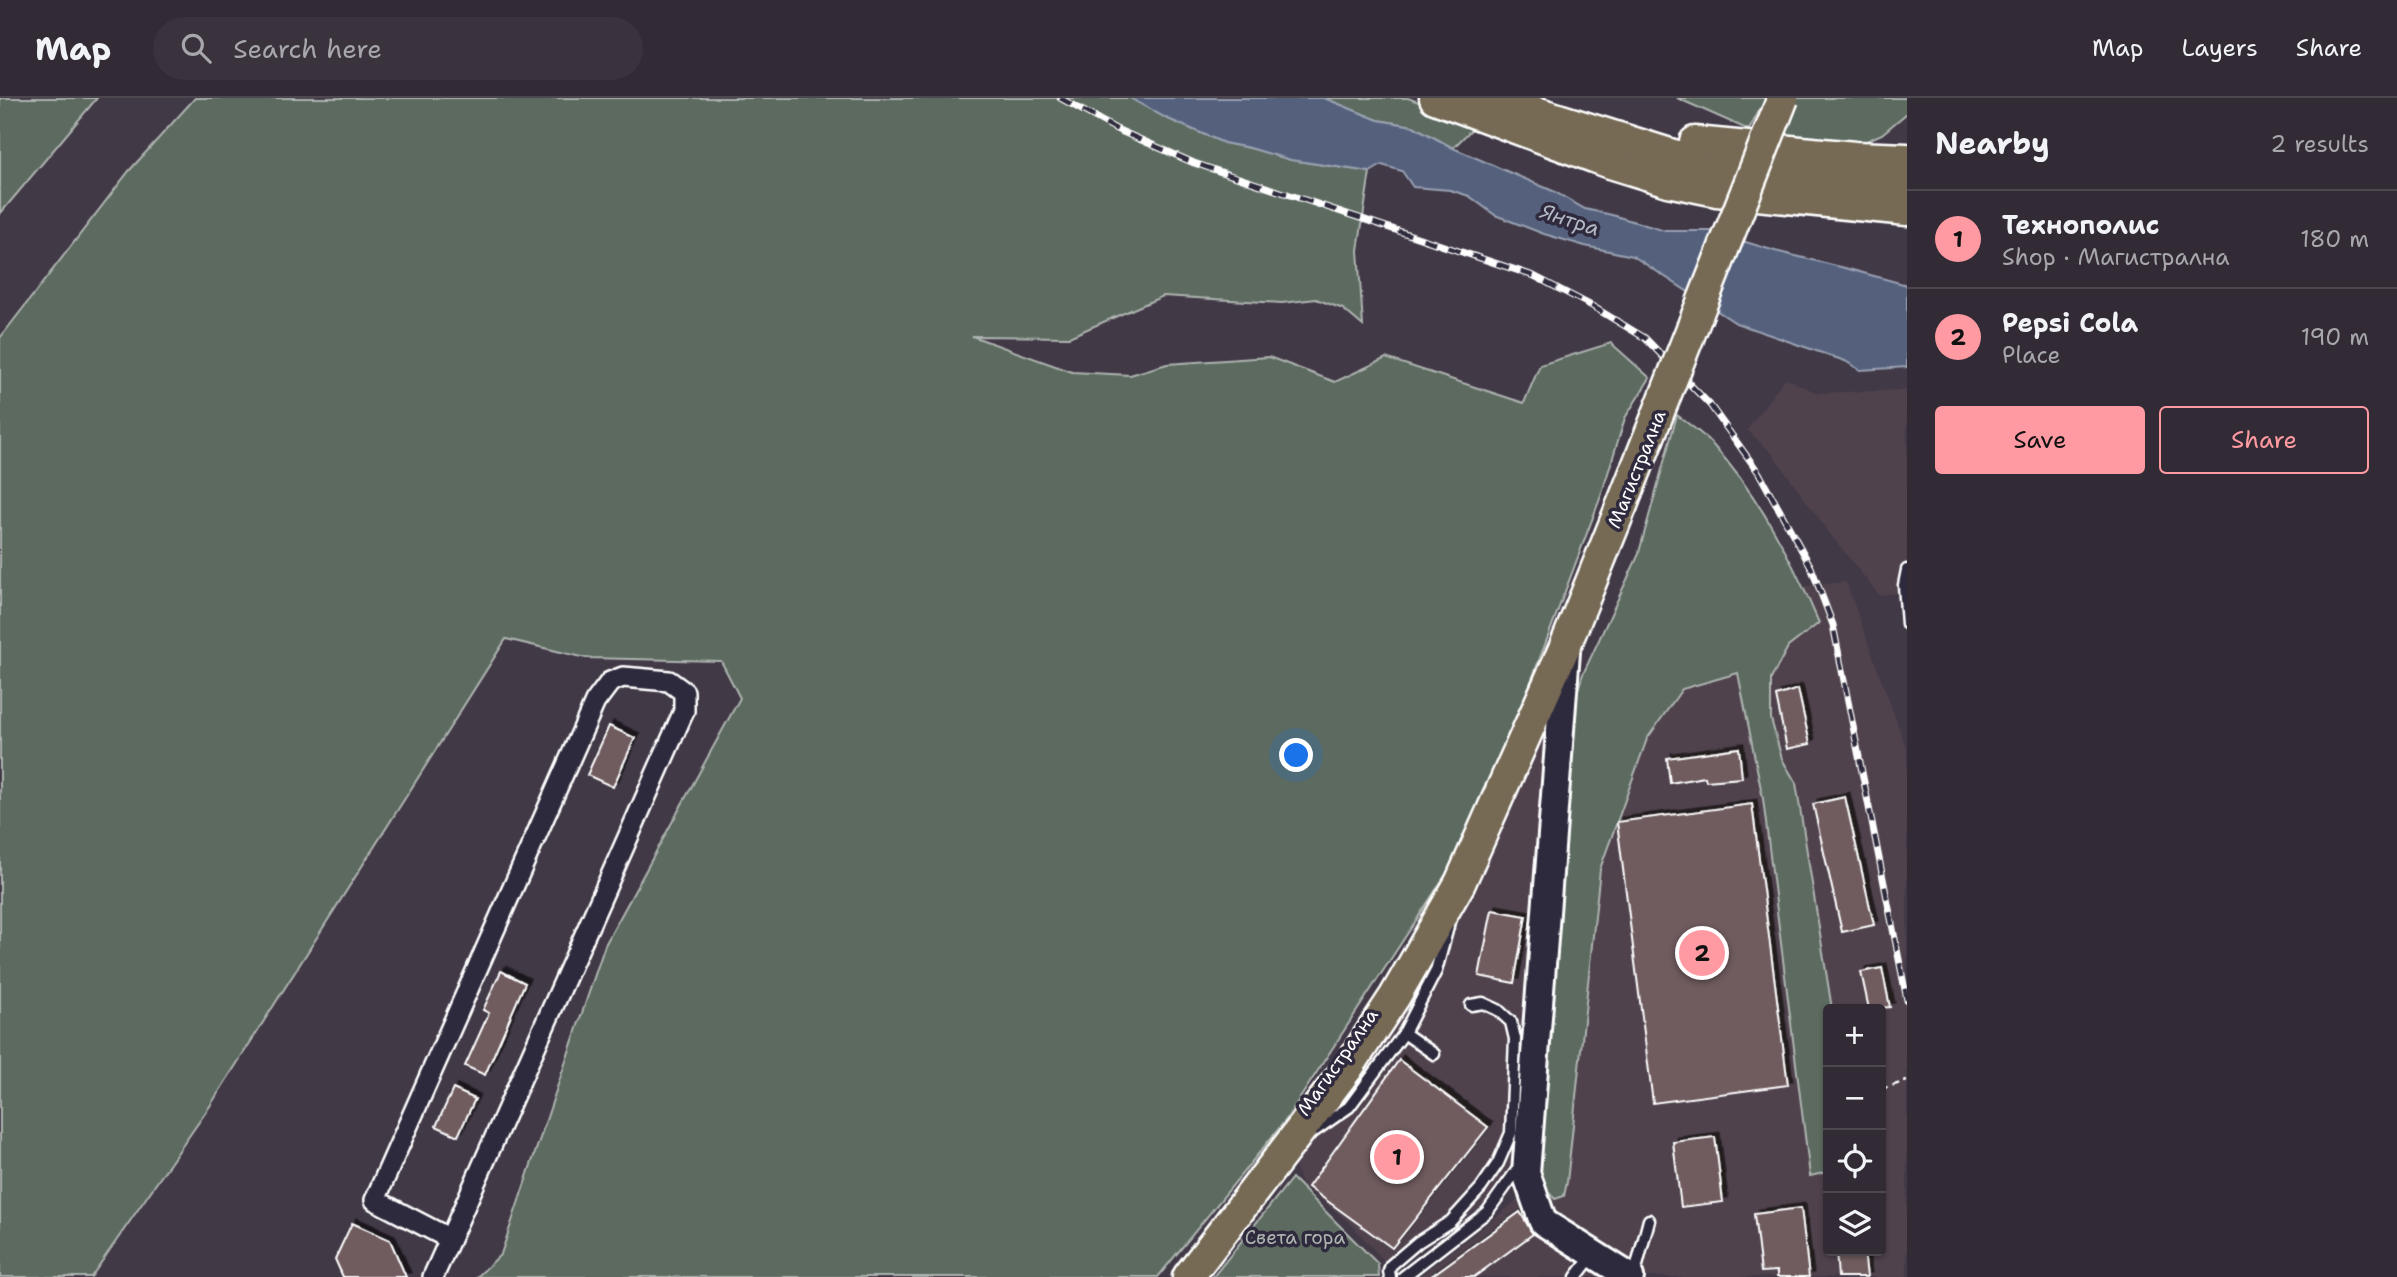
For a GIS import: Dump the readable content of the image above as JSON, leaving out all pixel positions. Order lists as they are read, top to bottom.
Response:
{
  "streets": {
    "main road": ["Магистрална"]
  },
  "water": ["Янтра"],
  "parks": ["Света гора"],
  "page": {
    "header": "Map",
    "search": "Search here",
    "nav": ["Map", "Layers", "Share"],
    "heading": ["Nearby", "2 results"],
    "list": [
      {
        "mark": "1",
        "name": "Технополис",
        "note": "Shop · Магистрална",
        "value": "180 m"
      },
      {
        "mark": "2",
        "name": "Pepsi Cola",
        "note": "Place",
        "value": "190 m"
      }
    ],
    "buttons": ["Save", "Share"],
    "pins": ["2", "1"],
    "map_buttons": ["+", "−"]
  }
}
